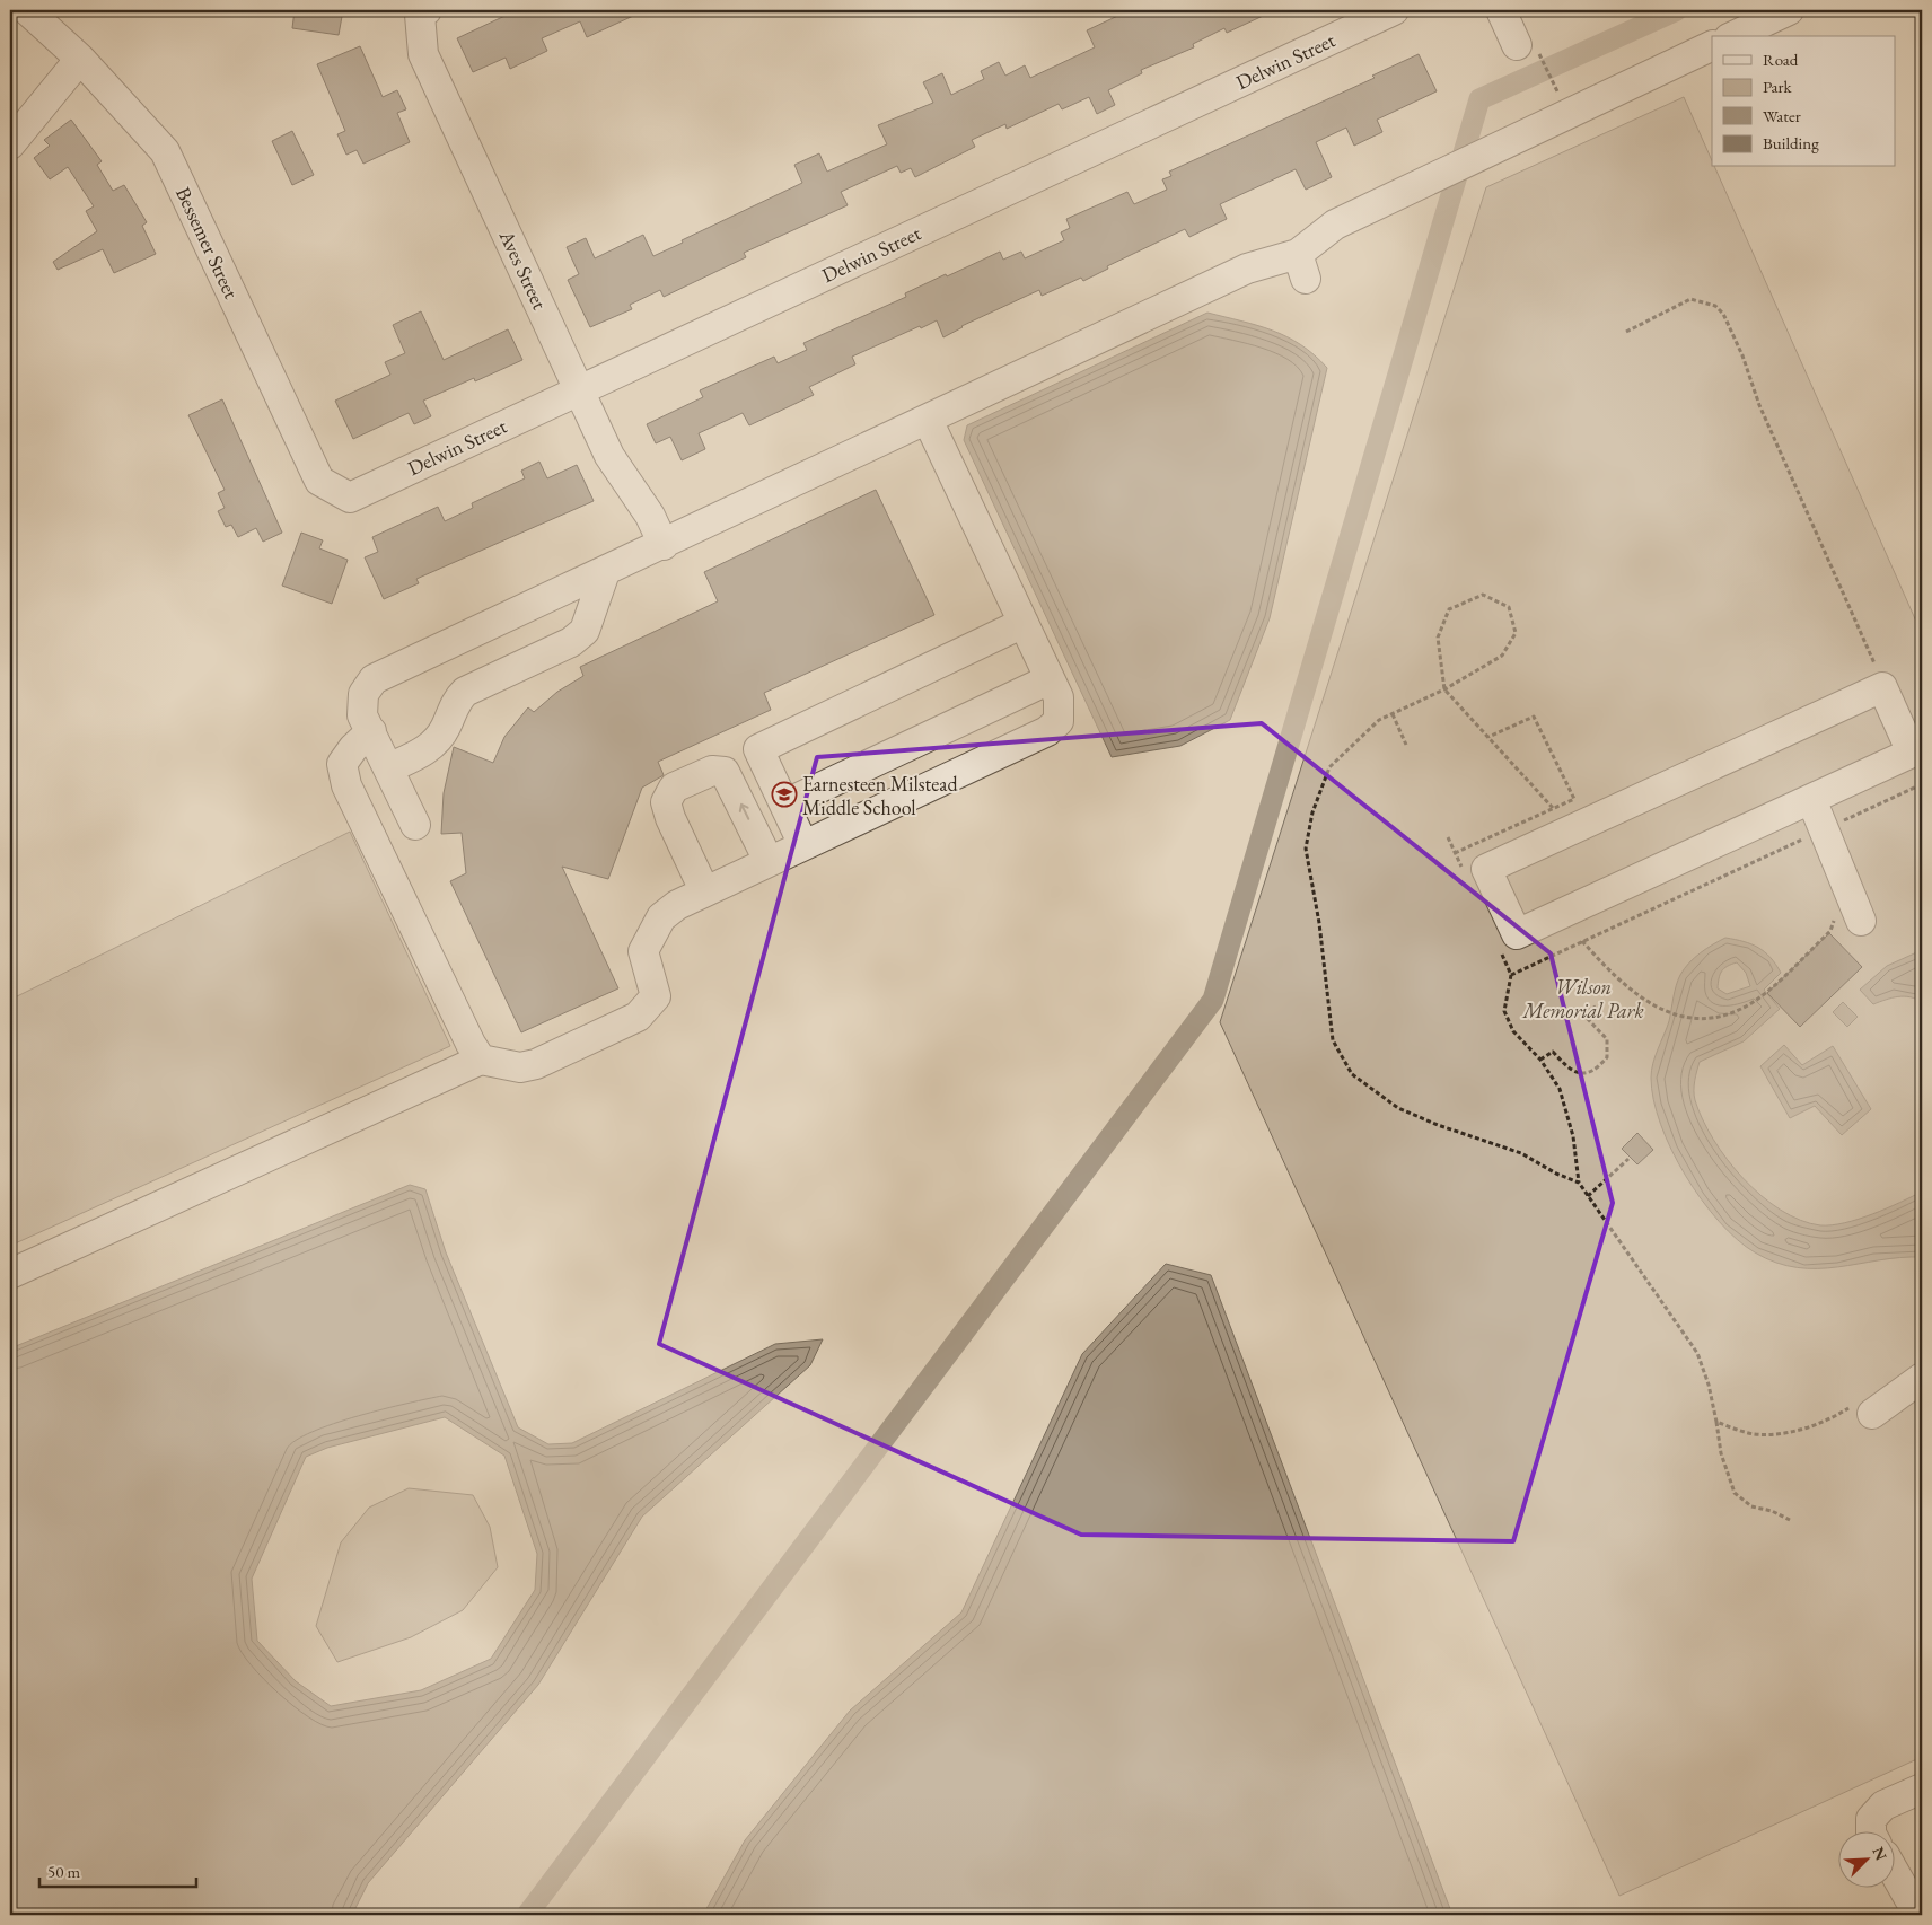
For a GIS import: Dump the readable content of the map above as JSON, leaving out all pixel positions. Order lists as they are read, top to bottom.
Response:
{
  "streets": {
    "street": ["Delwin Street", "Bessemer Street", "Aves Street"]
  },
  "crossings": [
    ["Delwin Street", "Bessemer Street"],
    ["Delwin Street", "Aves Street"]
  ],
  "parks": ["Wilson Memorial Park"],
  "places": {
    "school or university": ["Earnesteen Milstead Middle School"]
  },
  "legend": [
    "Road",
    "Park",
    "Water",
    "Building"
  ],
  "scale_bar": "50 m",
  "north": "top right"
}
